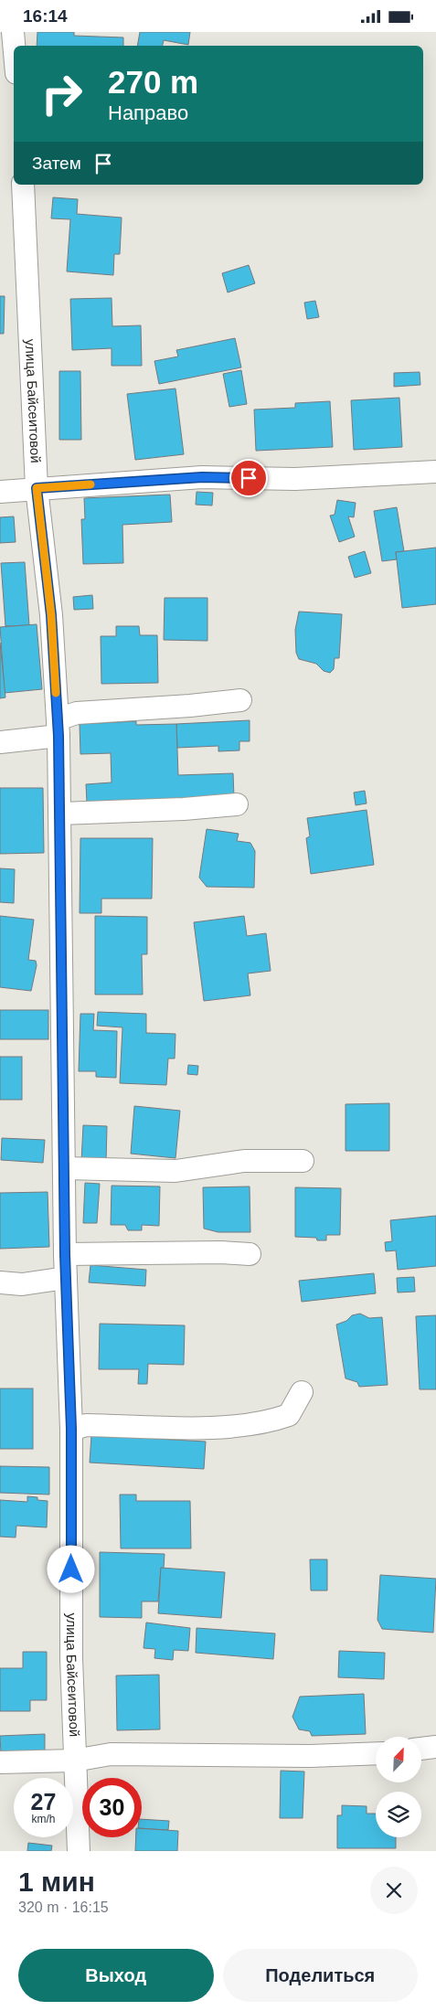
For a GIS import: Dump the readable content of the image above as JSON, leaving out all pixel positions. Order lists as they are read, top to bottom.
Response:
{
  "streets": {
    "street": ["улица Байсеитовой"]
  },
  "north": "top right",
  "page": {
    "status": "16:14",
    "turn": ["270 m", "Направо"],
    "then": "Затем",
    "speed": "27 km/h",
    "limit": "30",
    "heading": ["1 мин", "320 m · 16:15"],
    "buttons": ["Выход", "Поделиться"]
  }
}
